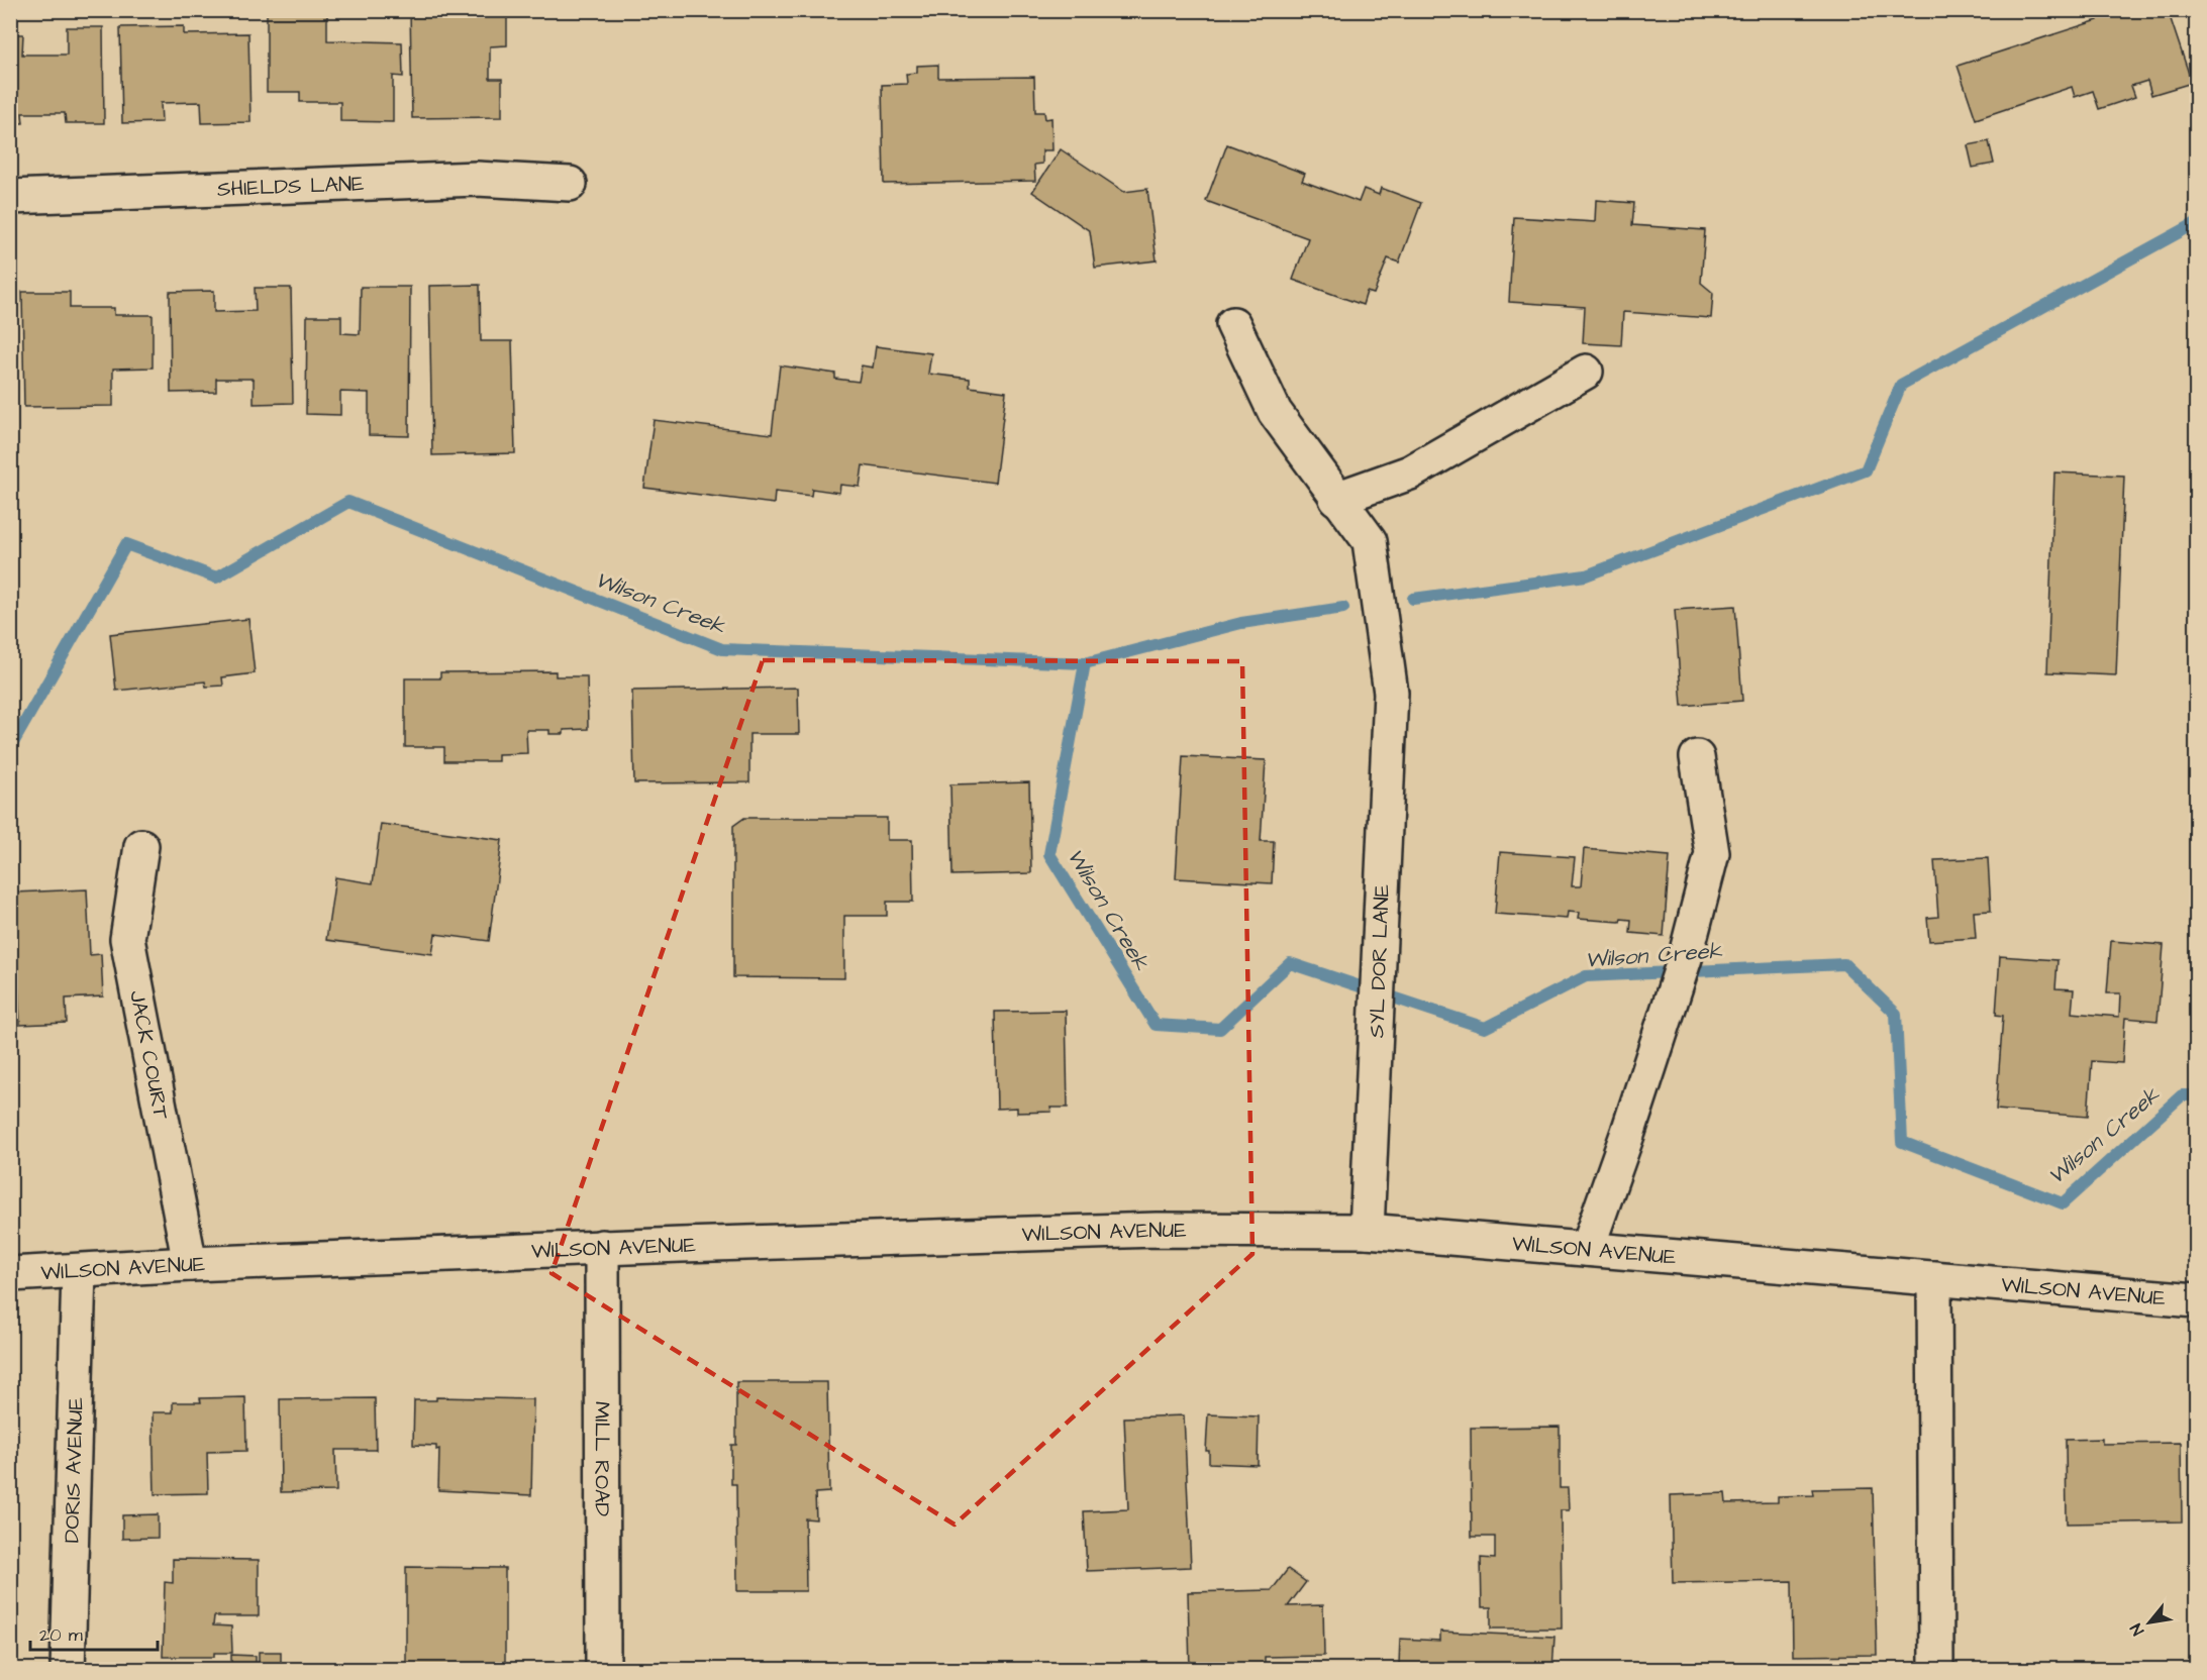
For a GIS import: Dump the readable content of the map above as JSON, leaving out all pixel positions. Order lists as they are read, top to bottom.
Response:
{
  "streets": {
    "street": [
      "SHIELDS LANE",
      "SYL DOR LANE",
      "JACK COURT",
      "WILSON AVENUE",
      "MILL ROAD",
      "DORIS AVENUE"
    ]
  },
  "crossings": [
    ["SYL DOR LANE", "WILSON AVENUE"],
    ["JACK COURT", "WILSON AVENUE"],
    ["WILSON AVENUE", "MILL ROAD"],
    ["WILSON AVENUE", "DORIS AVENUE"]
  ],
  "water": ["Wilson Creek"],
  "scale_bar": "20 m",
  "north": "bottom left"
}
